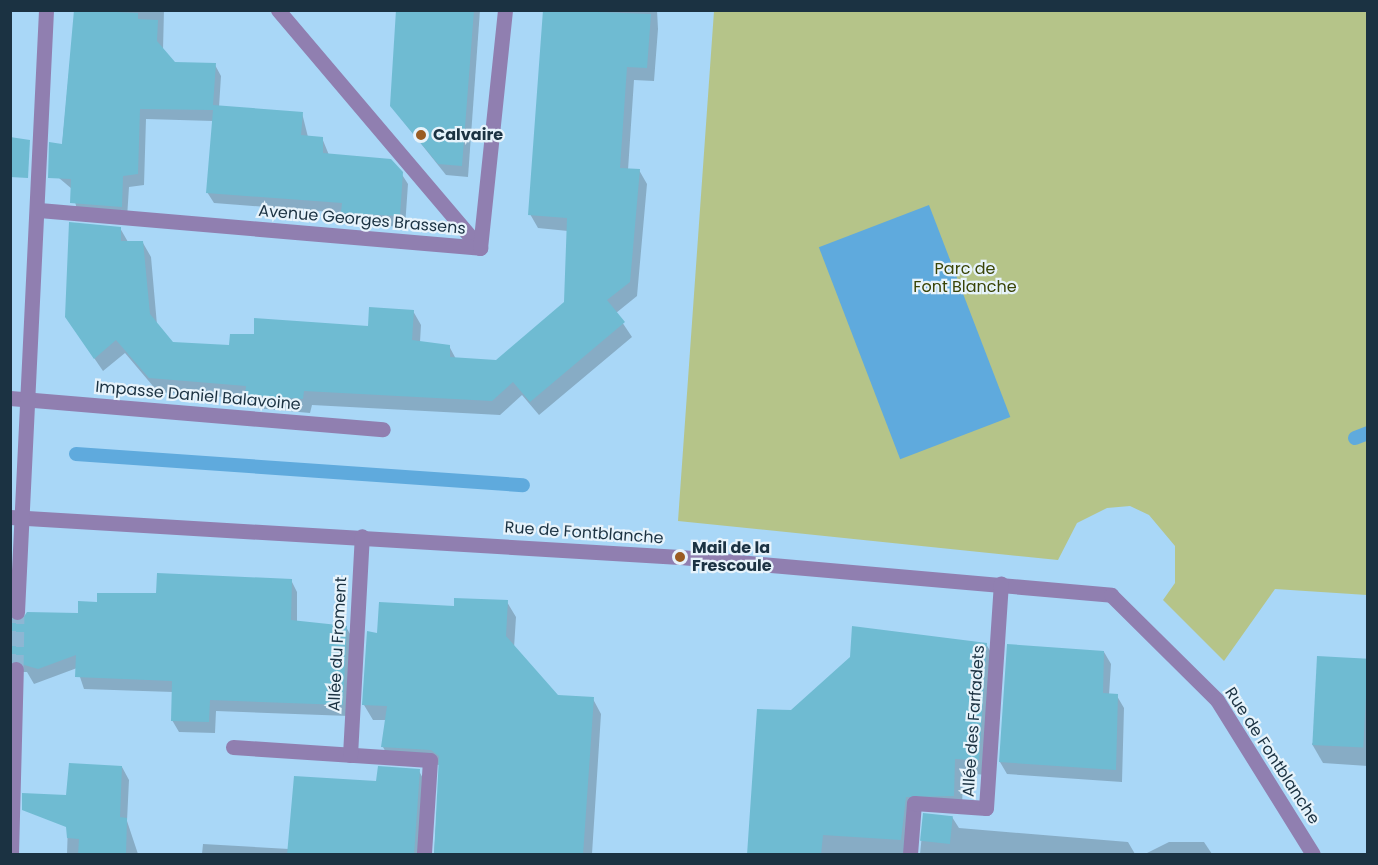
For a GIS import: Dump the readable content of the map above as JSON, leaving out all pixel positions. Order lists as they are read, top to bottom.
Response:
{
  "streets": {
    "street": [
      "Avenue Georges Brassens",
      "Impasse Daniel Balavoine",
      "Rue de Fontblanche",
      "Allée du Froment",
      "Allée des Farfadets"
    ]
  },
  "crossings": [
    ["Rue de Fontblanche", "Allée du Froment"],
    ["Rue de Fontblanche", "Allée des Farfadets"]
  ],
  "parks": ["Parc de Font Blanche"],
  "places": ["Calvaire", "Mail de la Frescoule"]
}
